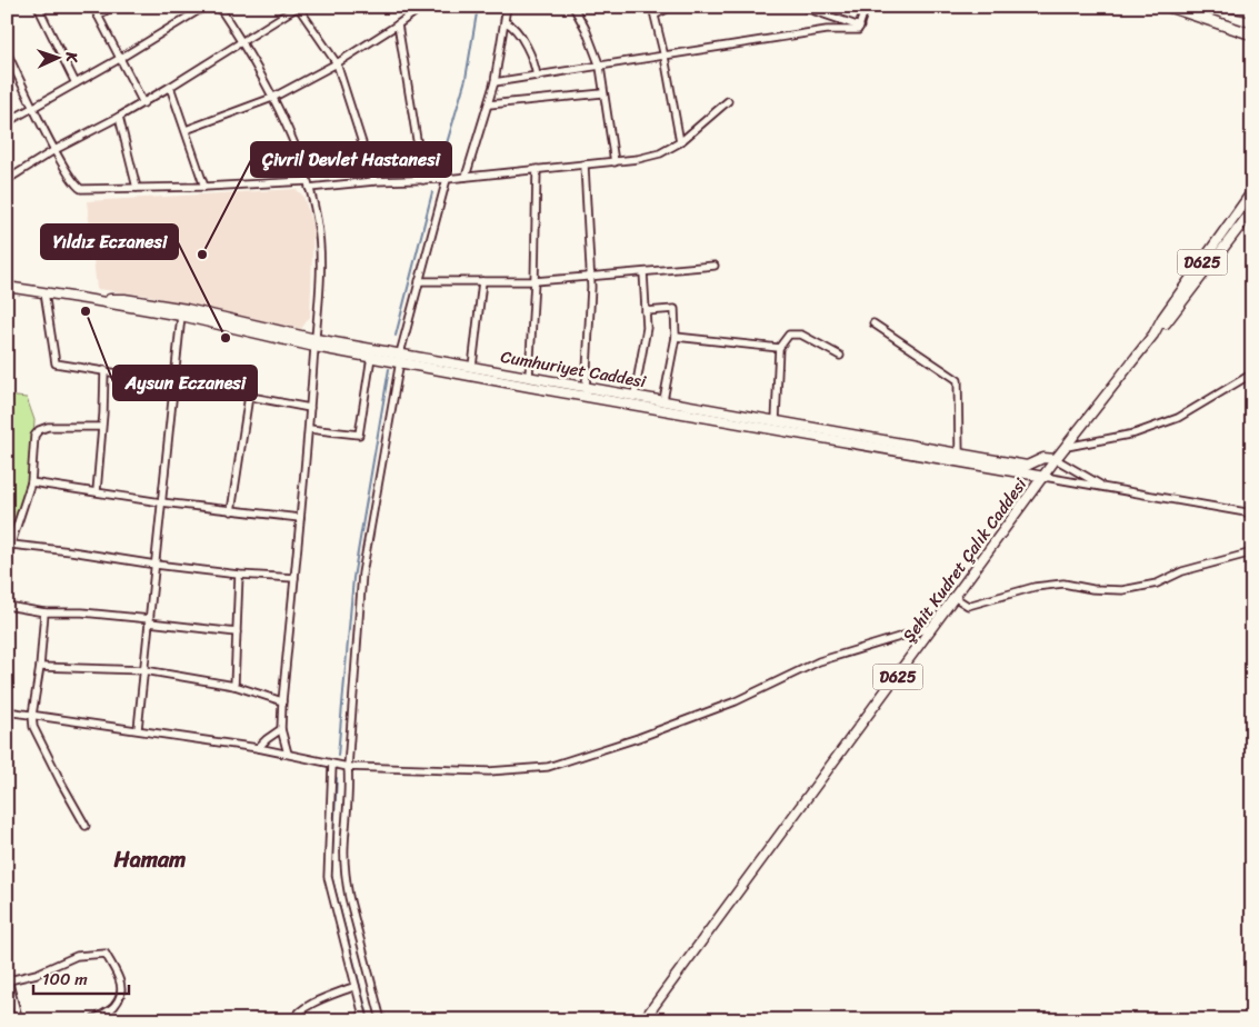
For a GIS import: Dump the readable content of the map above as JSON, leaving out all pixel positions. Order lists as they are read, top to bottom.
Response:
{
  "streets": {
    "main road": ["D625", "Cumhuriyet Caddesi", "Şehit Kudret Çalık Caddesi"]
  },
  "crossings": [
    ["Cumhuriyet Caddesi", "Şehit Kudret Çalık Caddesi"]
  ],
  "districts": ["Hamam"],
  "places": ["Çivril Devlet Hastanesi", "Aysun Eczanesi", "Yıldız Eczanesi"],
  "scale_bar": "100 m",
  "north": "right"
}
